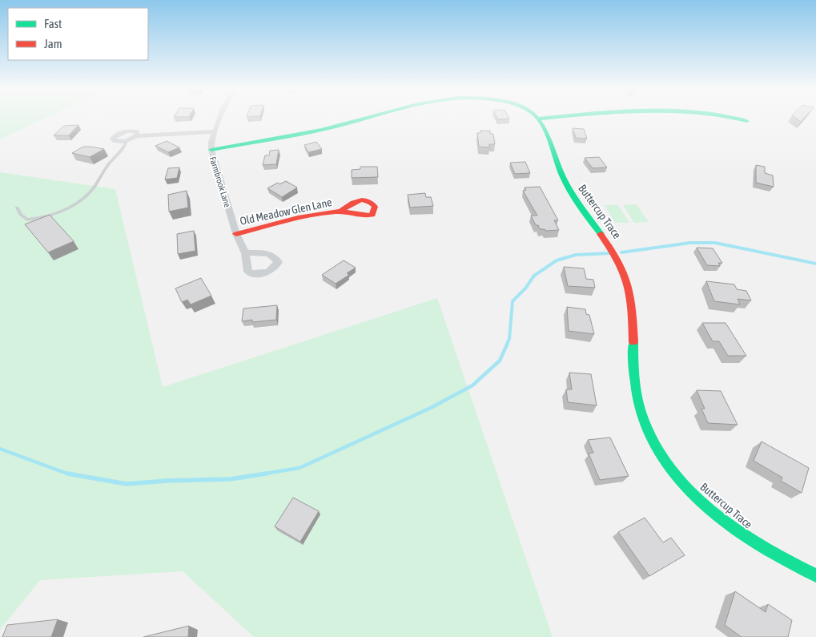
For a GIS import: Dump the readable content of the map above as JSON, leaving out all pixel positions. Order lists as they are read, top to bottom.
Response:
{
  "streets": {
    "street": ["Farmbrook Lane", "Old Meadow Glen Lane", "Buttercup Trace"]
  },
  "crossings": [
    ["Farmbrook Lane", "Old Meadow Glen Lane"]
  ],
  "legend": ["Fast", "Jam"]
}
